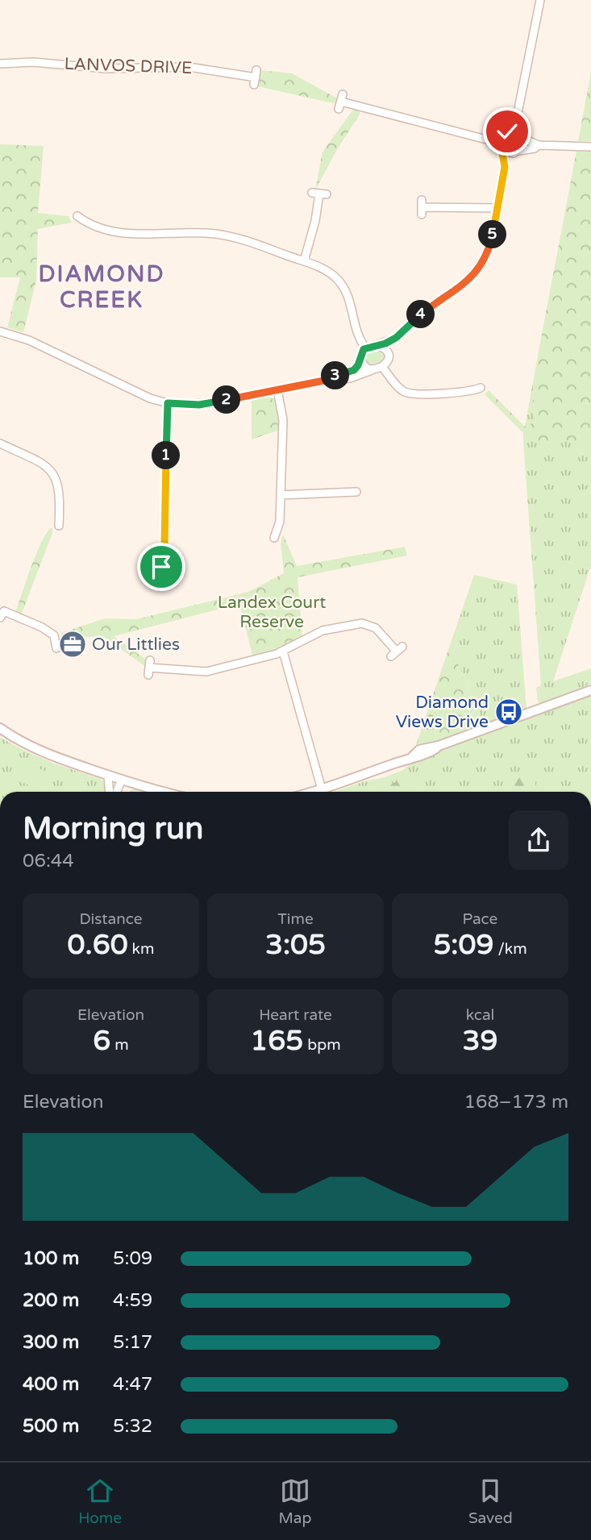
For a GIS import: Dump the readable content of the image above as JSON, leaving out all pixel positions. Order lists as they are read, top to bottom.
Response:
{
  "streets": {
    "street": ["LANVOS DRIVE"]
  },
  "districts": ["DIAMOND CREEK"],
  "parks": ["Landex Court Reserve"],
  "places": {
    "office": ["Our Littlies"],
    "bus stop": ["Diamond Views Drive"]
  },
  "page": {
    "pins": [
      "5",
      "4",
      "3",
      "2",
      "1"
    ],
    "heading": ["Morning run", "06:44"],
    "stats": [
      ["Distance", "0.60 km"],
      ["Time", "3:05"],
      ["Pace", "5:09 /km"],
      ["Elevation", "6 m"],
      ["Heart rate", "165 bpm"],
      ["kcal", "39"]
    ],
    "chart": ["Elevation", "168–173 m"],
    "list": [
      {
        "name": "100 m",
        "note": "5:09"
      },
      {
        "name": "200 m",
        "note": "4:59"
      },
      {
        "name": "300 m",
        "note": "5:17"
      },
      {
        "name": "400 m",
        "note": "4:47"
      },
      {
        "name": "500 m",
        "note": "5:32"
      }
    ],
    "tabs": ["Home", "Map", "Saved"]
  }
}
